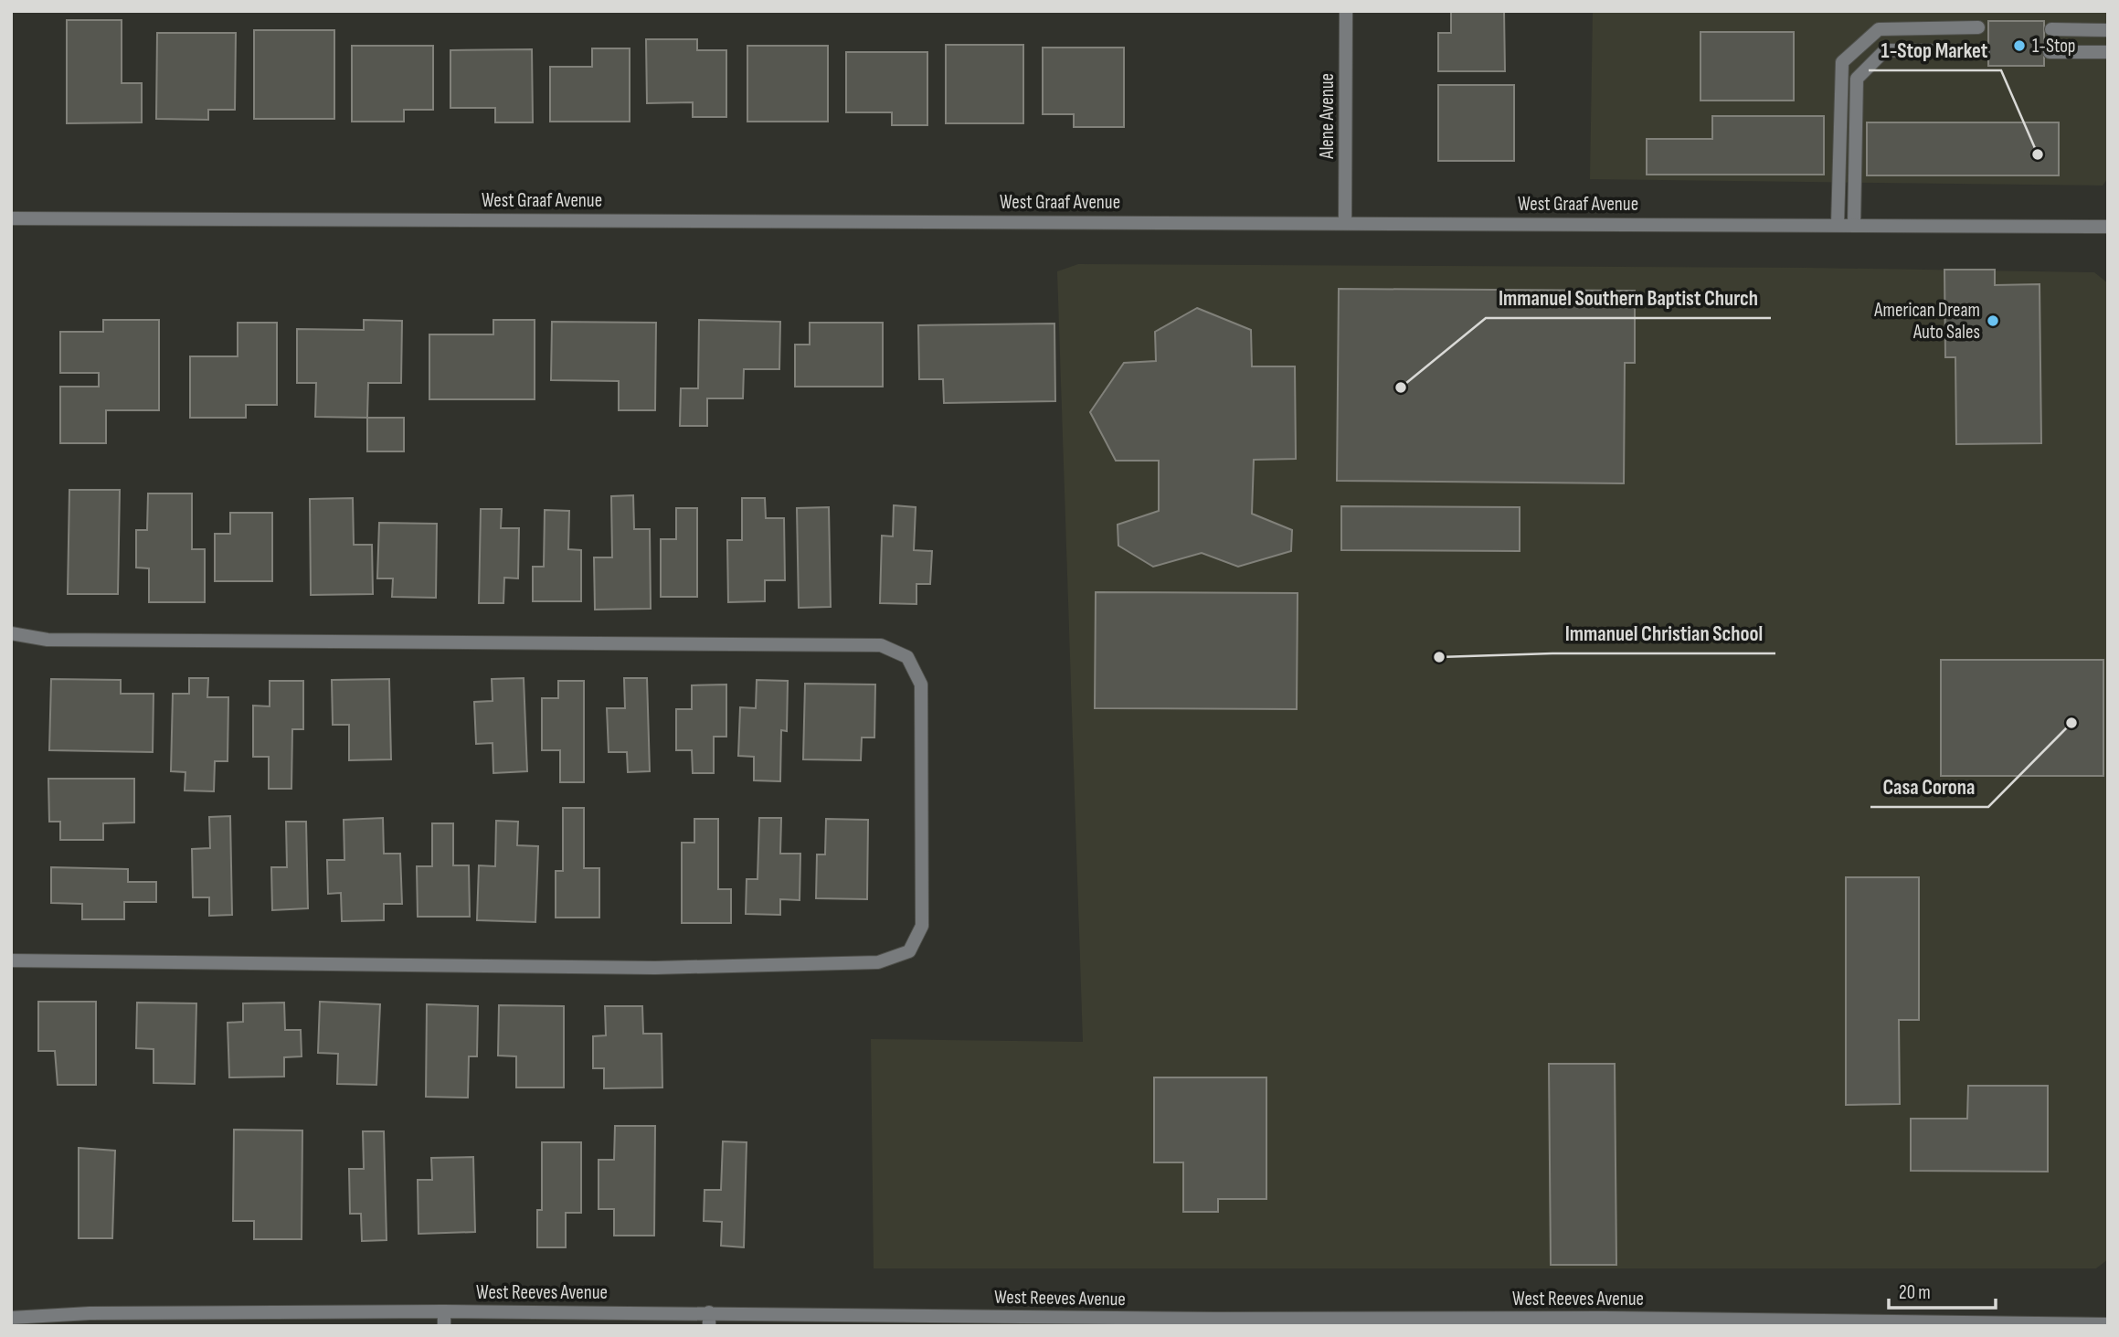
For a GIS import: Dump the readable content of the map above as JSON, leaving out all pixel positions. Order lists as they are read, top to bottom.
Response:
{
  "streets": {
    "street": ["Alene Avenue", "West Graaf Avenue", "West Reeves Avenue"]
  },
  "crossings": [
    ["Alene Avenue", "West Graaf Avenue"]
  ],
  "places": [
    "1-Stop",
    "1-Stop Market",
    "American Dream Auto Sales",
    "Immanuel Southern Baptist Church",
    "Immanuel Christian School",
    "Casa Corona"
  ],
  "scale_bar": "20 m"
}
